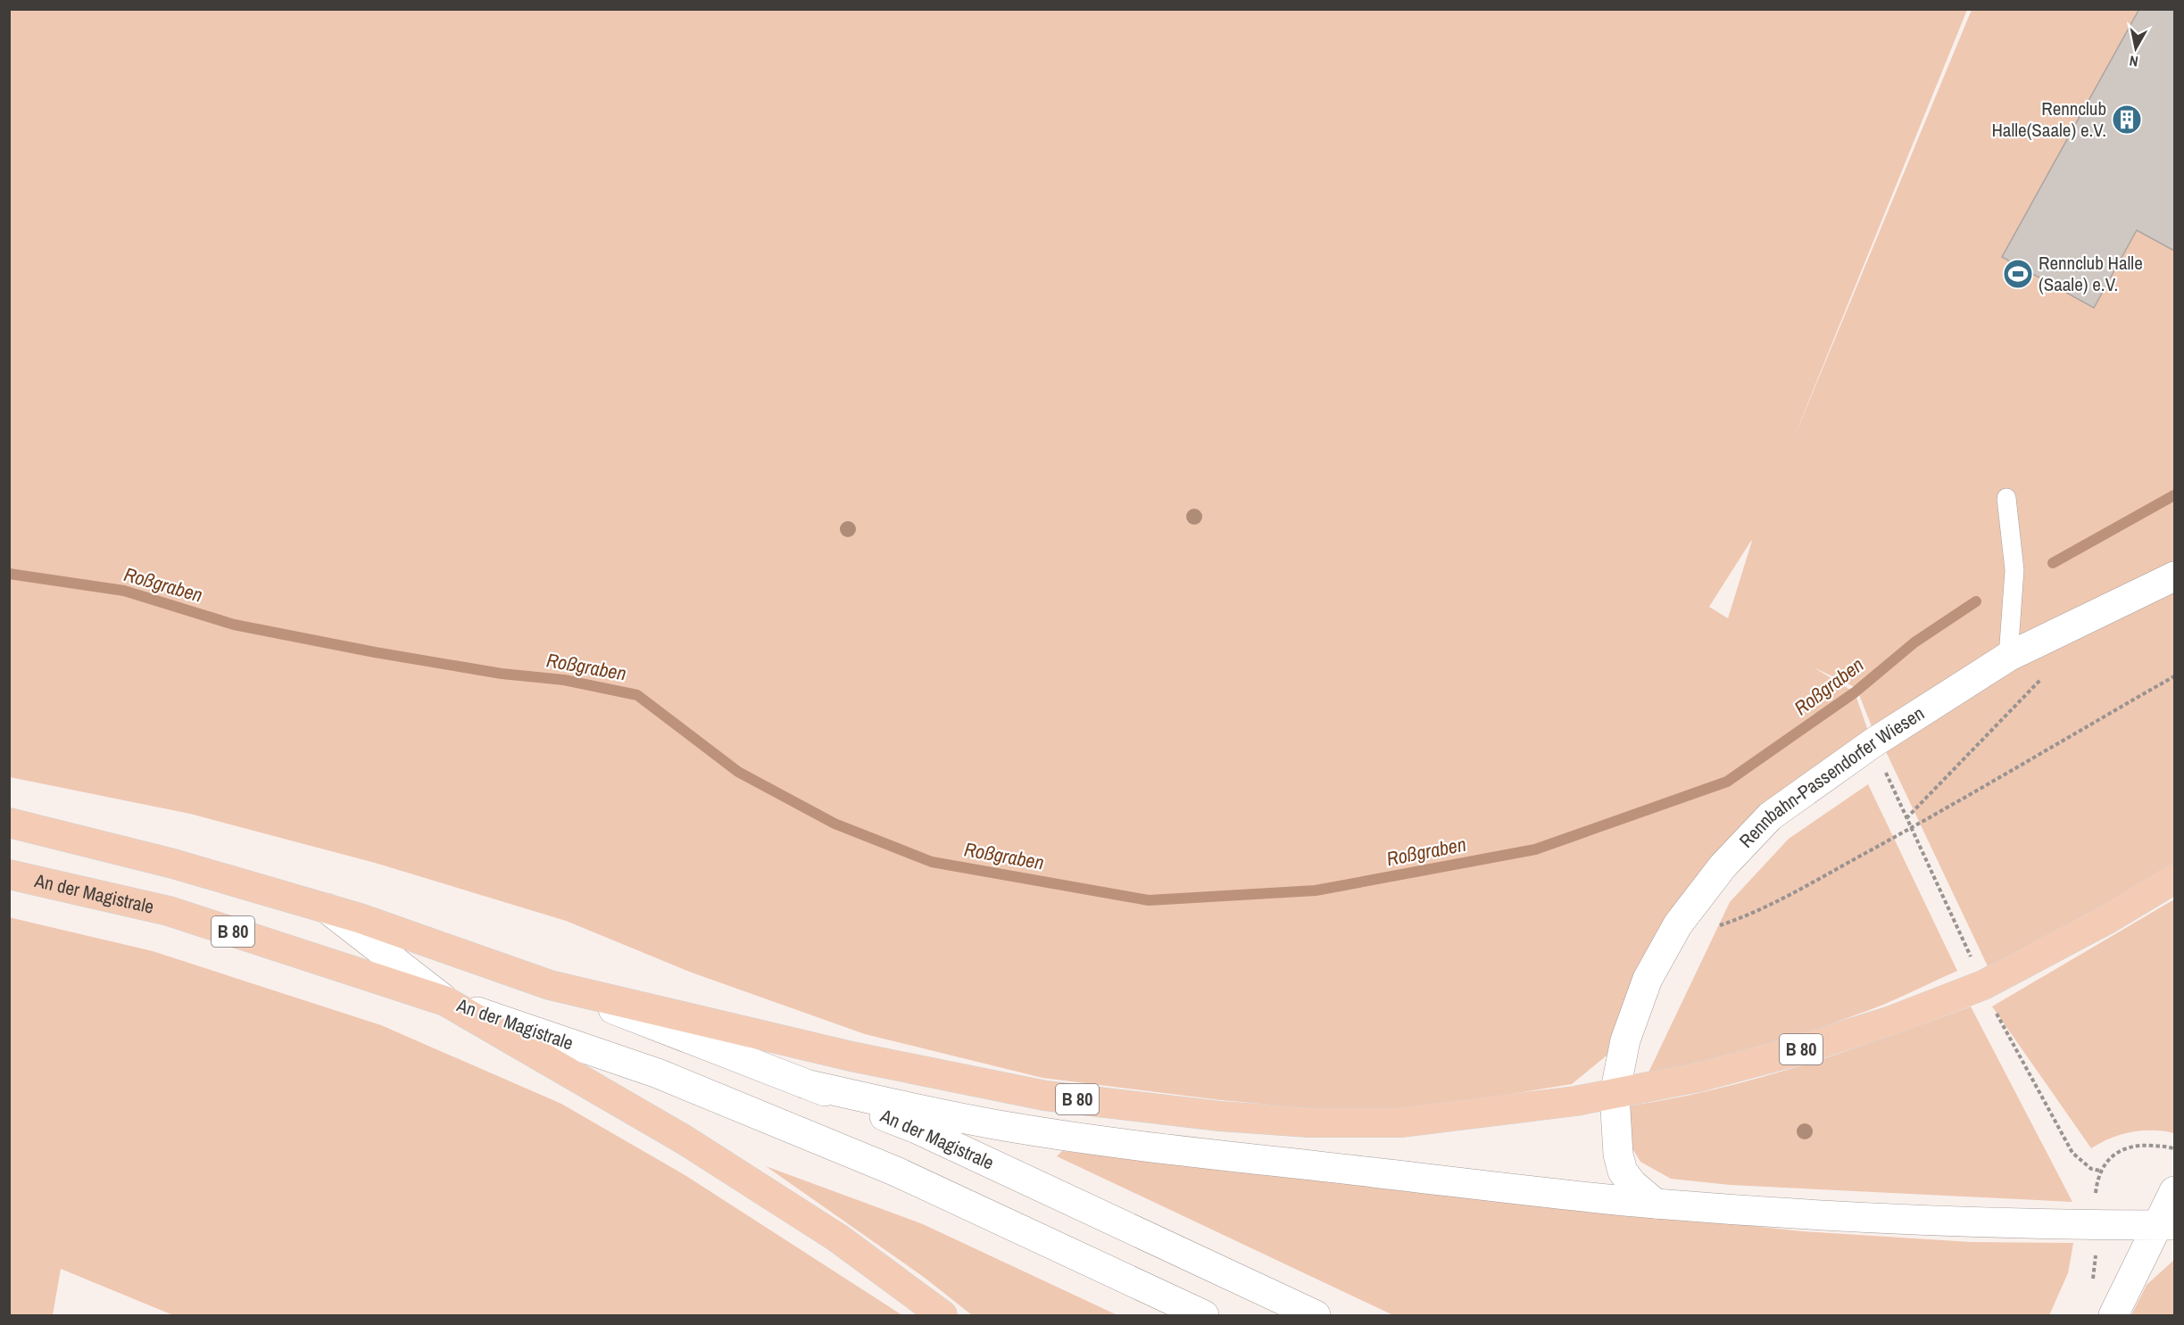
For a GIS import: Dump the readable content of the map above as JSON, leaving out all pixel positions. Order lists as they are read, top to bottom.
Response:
{
  "streets": {
    "main road": ["Rennbahn-Passendorfer Wiesen", "An der Magistrale", "B 80"]
  },
  "crossings": [
    ["Rennbahn-Passendorfer Wiesen", "B 80"],
    ["An der Magistrale", "B 80"]
  ],
  "water": ["Roßgraben"],
  "places": {
    "building": ["Rennclub Halle(Saale) e.V."],
    "sports": ["Rennclub Halle (Saale) e.V."]
  },
  "north": "bottom"
}
